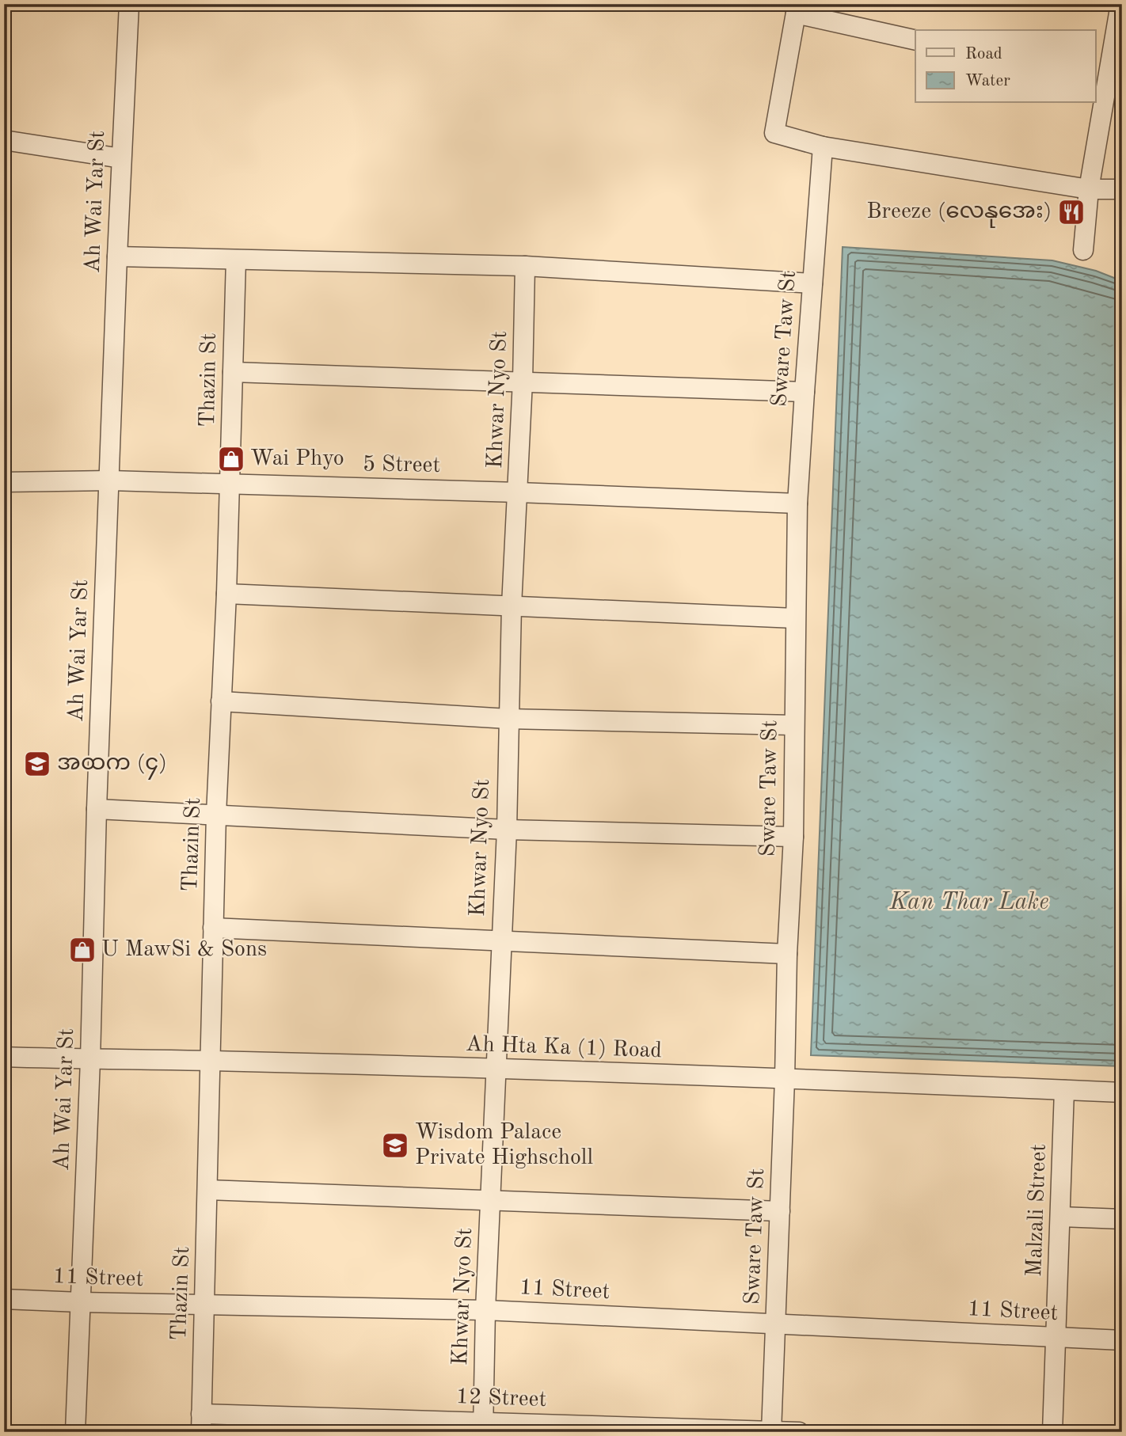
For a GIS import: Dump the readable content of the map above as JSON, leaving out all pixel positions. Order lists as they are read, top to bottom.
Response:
{
  "streets": {
    "street": [
      "Ah Wai Yar St",
      "Sware Taw St",
      "Thazin St",
      "Khwar Nyo St",
      "5 Street",
      "Ah Hta Ka (1) Road",
      "Malzali Street",
      "11 Street",
      "12 Street"
    ]
  },
  "crossings": [
    ["Ah Wai Yar St", "5 Street"],
    ["Ah Wai Yar St", "Ah Hta Ka (1) Road"],
    ["Ah Wai Yar St", "11 Street"],
    ["Sware Taw St", "5 Street"],
    ["Sware Taw St", "Ah Hta Ka (1) Road"],
    ["Sware Taw St", "11 Street"],
    ["Sware Taw St", "12 Street"],
    ["Thazin St", "5 Street"],
    ["Thazin St", "Ah Hta Ka (1) Road"],
    ["Thazin St", "11 Street"],
    ["Thazin St", "12 Street"],
    ["Khwar Nyo St", "5 Street"],
    ["Khwar Nyo St", "Ah Hta Ka (1) Road"],
    ["Khwar Nyo St", "11 Street"],
    ["Khwar Nyo St", "12 Street"],
    ["Ah Hta Ka (1) Road", "Malzali Street"],
    ["Malzali Street", "11 Street"]
  ],
  "water": ["Kan Thar Lake"],
  "places": {
    "restaurant": ["Breeze (လေနုအေး)"],
    "shop": ["Wai Phyo", "U MawSi & Sons"],
    "school or university": ["အထက (၄)", "Wisdom Palace Private Highscholl"]
  },
  "legend": ["Road", "Water"]
}
